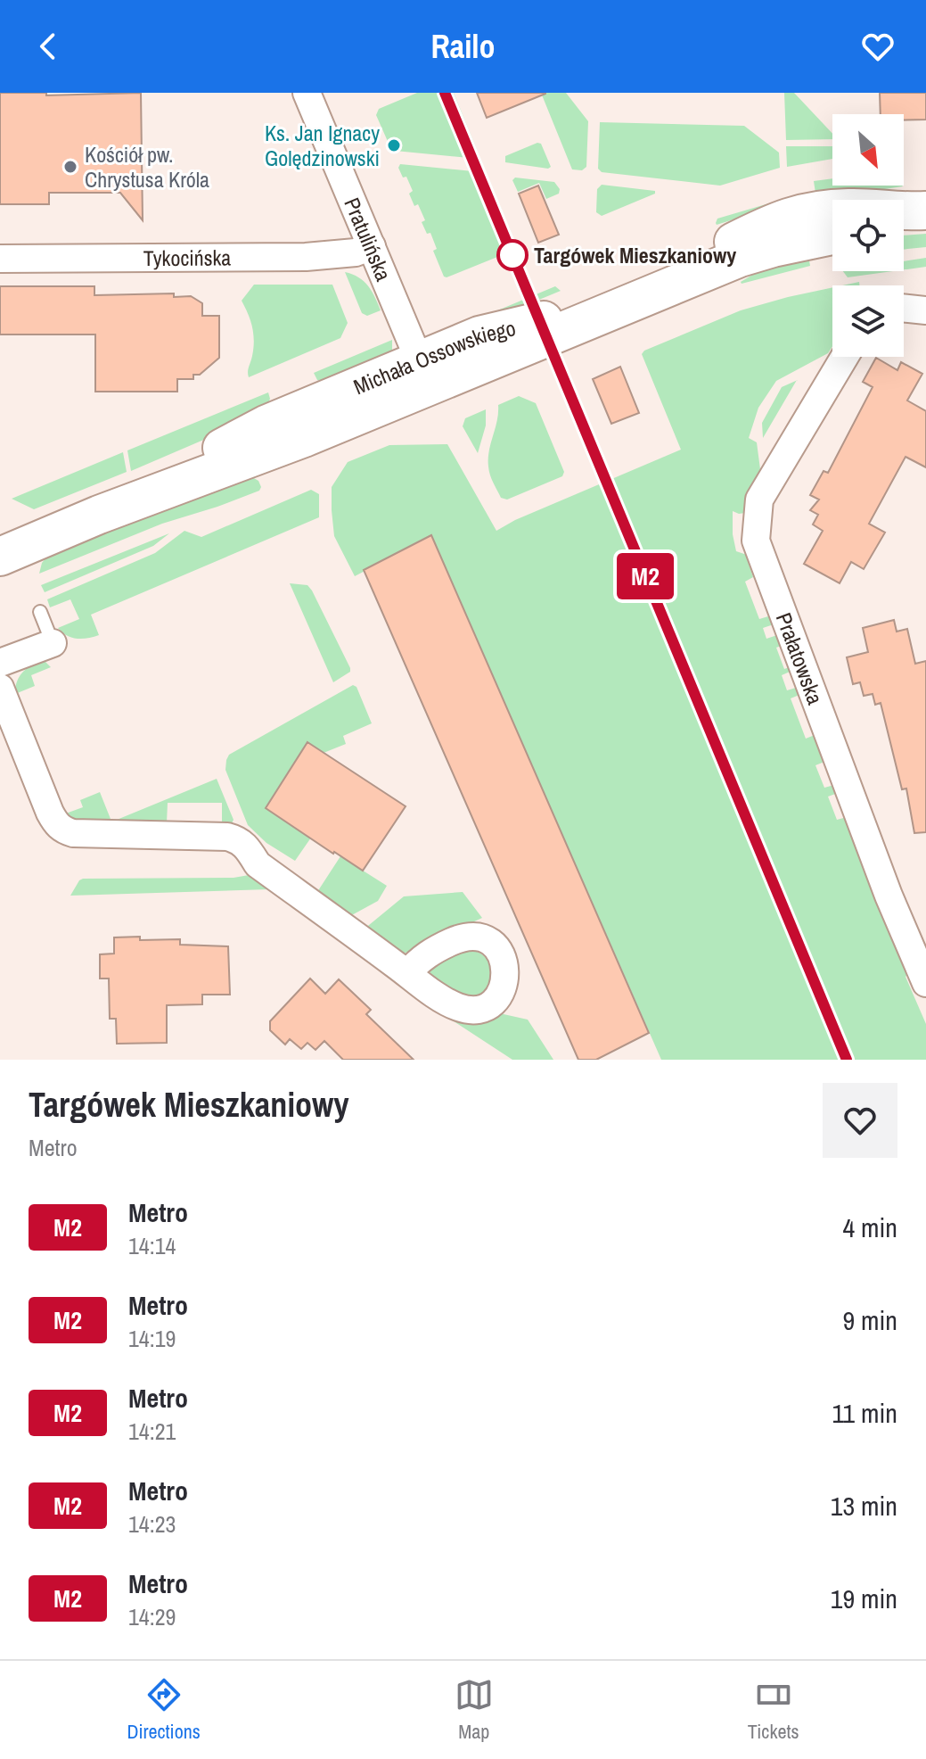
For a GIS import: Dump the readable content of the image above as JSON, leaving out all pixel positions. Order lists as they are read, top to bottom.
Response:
{
  "streets": {
    "street": [
      "Pratulińska",
      "Tykocińska",
      "Michała Ossowskiego",
      "Prałatowska"
    ]
  },
  "crossings": [
    ["Pratulińska", "Tykocińska"],
    ["Pratulińska", "Michała Ossowskiego"]
  ],
  "places": ["Ks. Jan Ignacy Golędzinowski", "Kościół pw. Chrystusa Króla", "Targówek Mieszkaniowy"],
  "lines": ["metro line M2"],
  "north": "bottom right",
  "page": {
    "header": "Railo",
    "on_map": "M2",
    "heading": ["Targówek Mieszkaniowy", "Metro"],
    "list": [
      {
        "mark": "M2",
        "name": "Metro",
        "note": "14:14",
        "value": "4 min"
      },
      {
        "mark": "M2",
        "name": "Metro",
        "note": "14:19",
        "value": "9 min"
      },
      {
        "mark": "M2",
        "name": "Metro",
        "note": "14:21",
        "value": "11 min"
      },
      {
        "mark": "M2",
        "name": "Metro",
        "note": "14:23",
        "value": "13 min"
      },
      {
        "mark": "M2",
        "name": "Metro",
        "note": "14:29",
        "value": "19 min"
      }
    ],
    "tabs": ["Directions", "Map", "Tickets"]
  }
}
